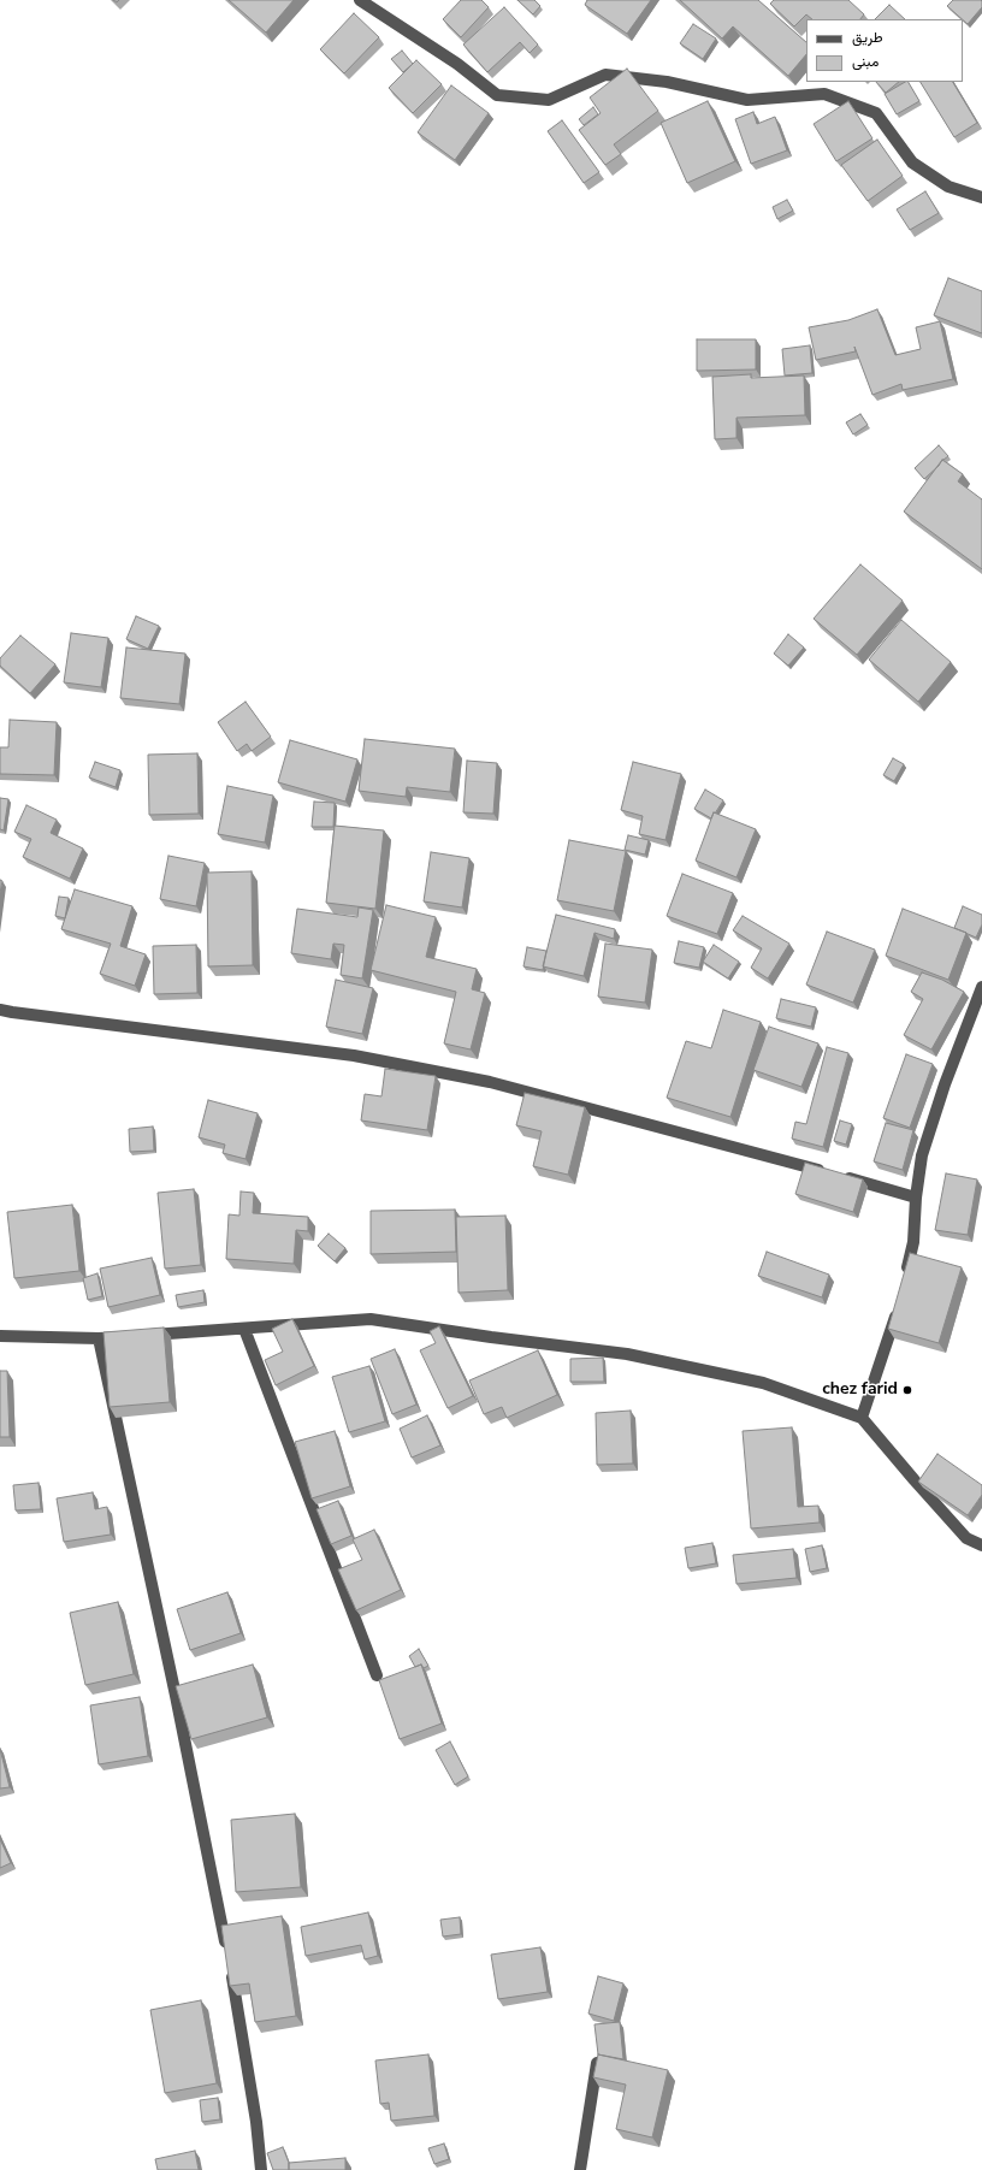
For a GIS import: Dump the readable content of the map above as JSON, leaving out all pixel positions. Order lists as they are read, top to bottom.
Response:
{
  "places": ["chez farid"],
  "legend": ["طريق", "مبنى"]
}
